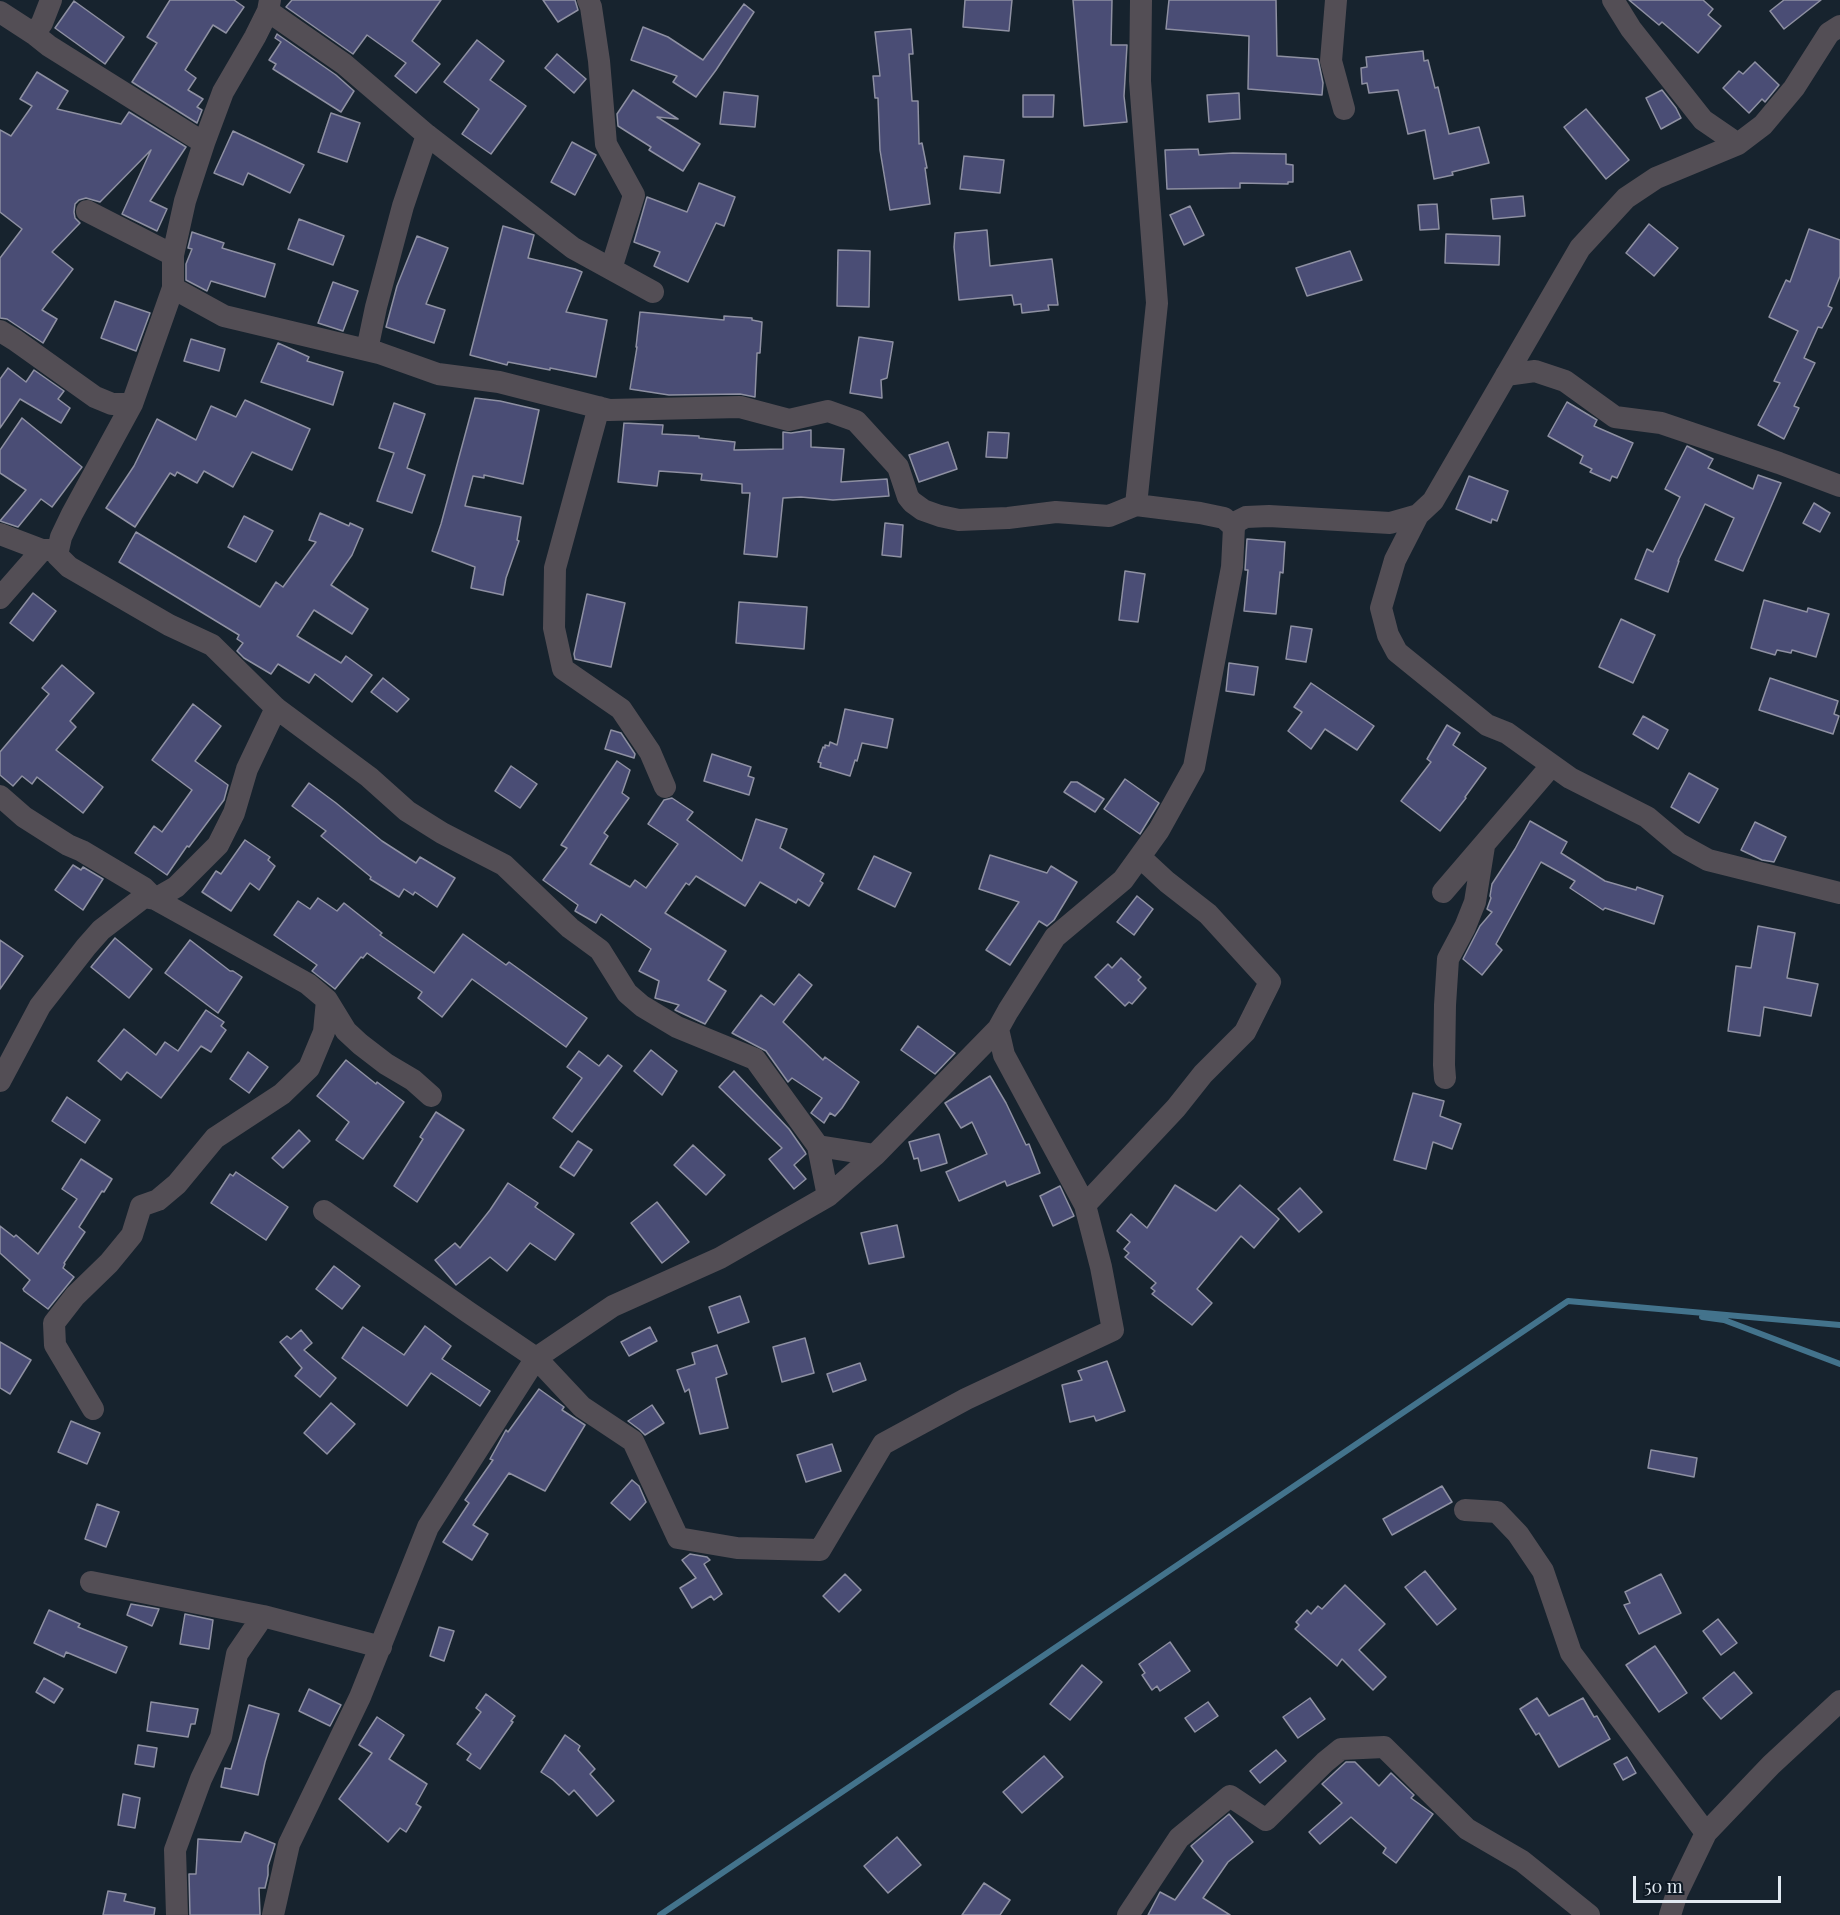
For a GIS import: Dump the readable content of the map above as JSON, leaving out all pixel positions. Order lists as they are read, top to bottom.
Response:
{
  "scale_bar": "50 m"
}
